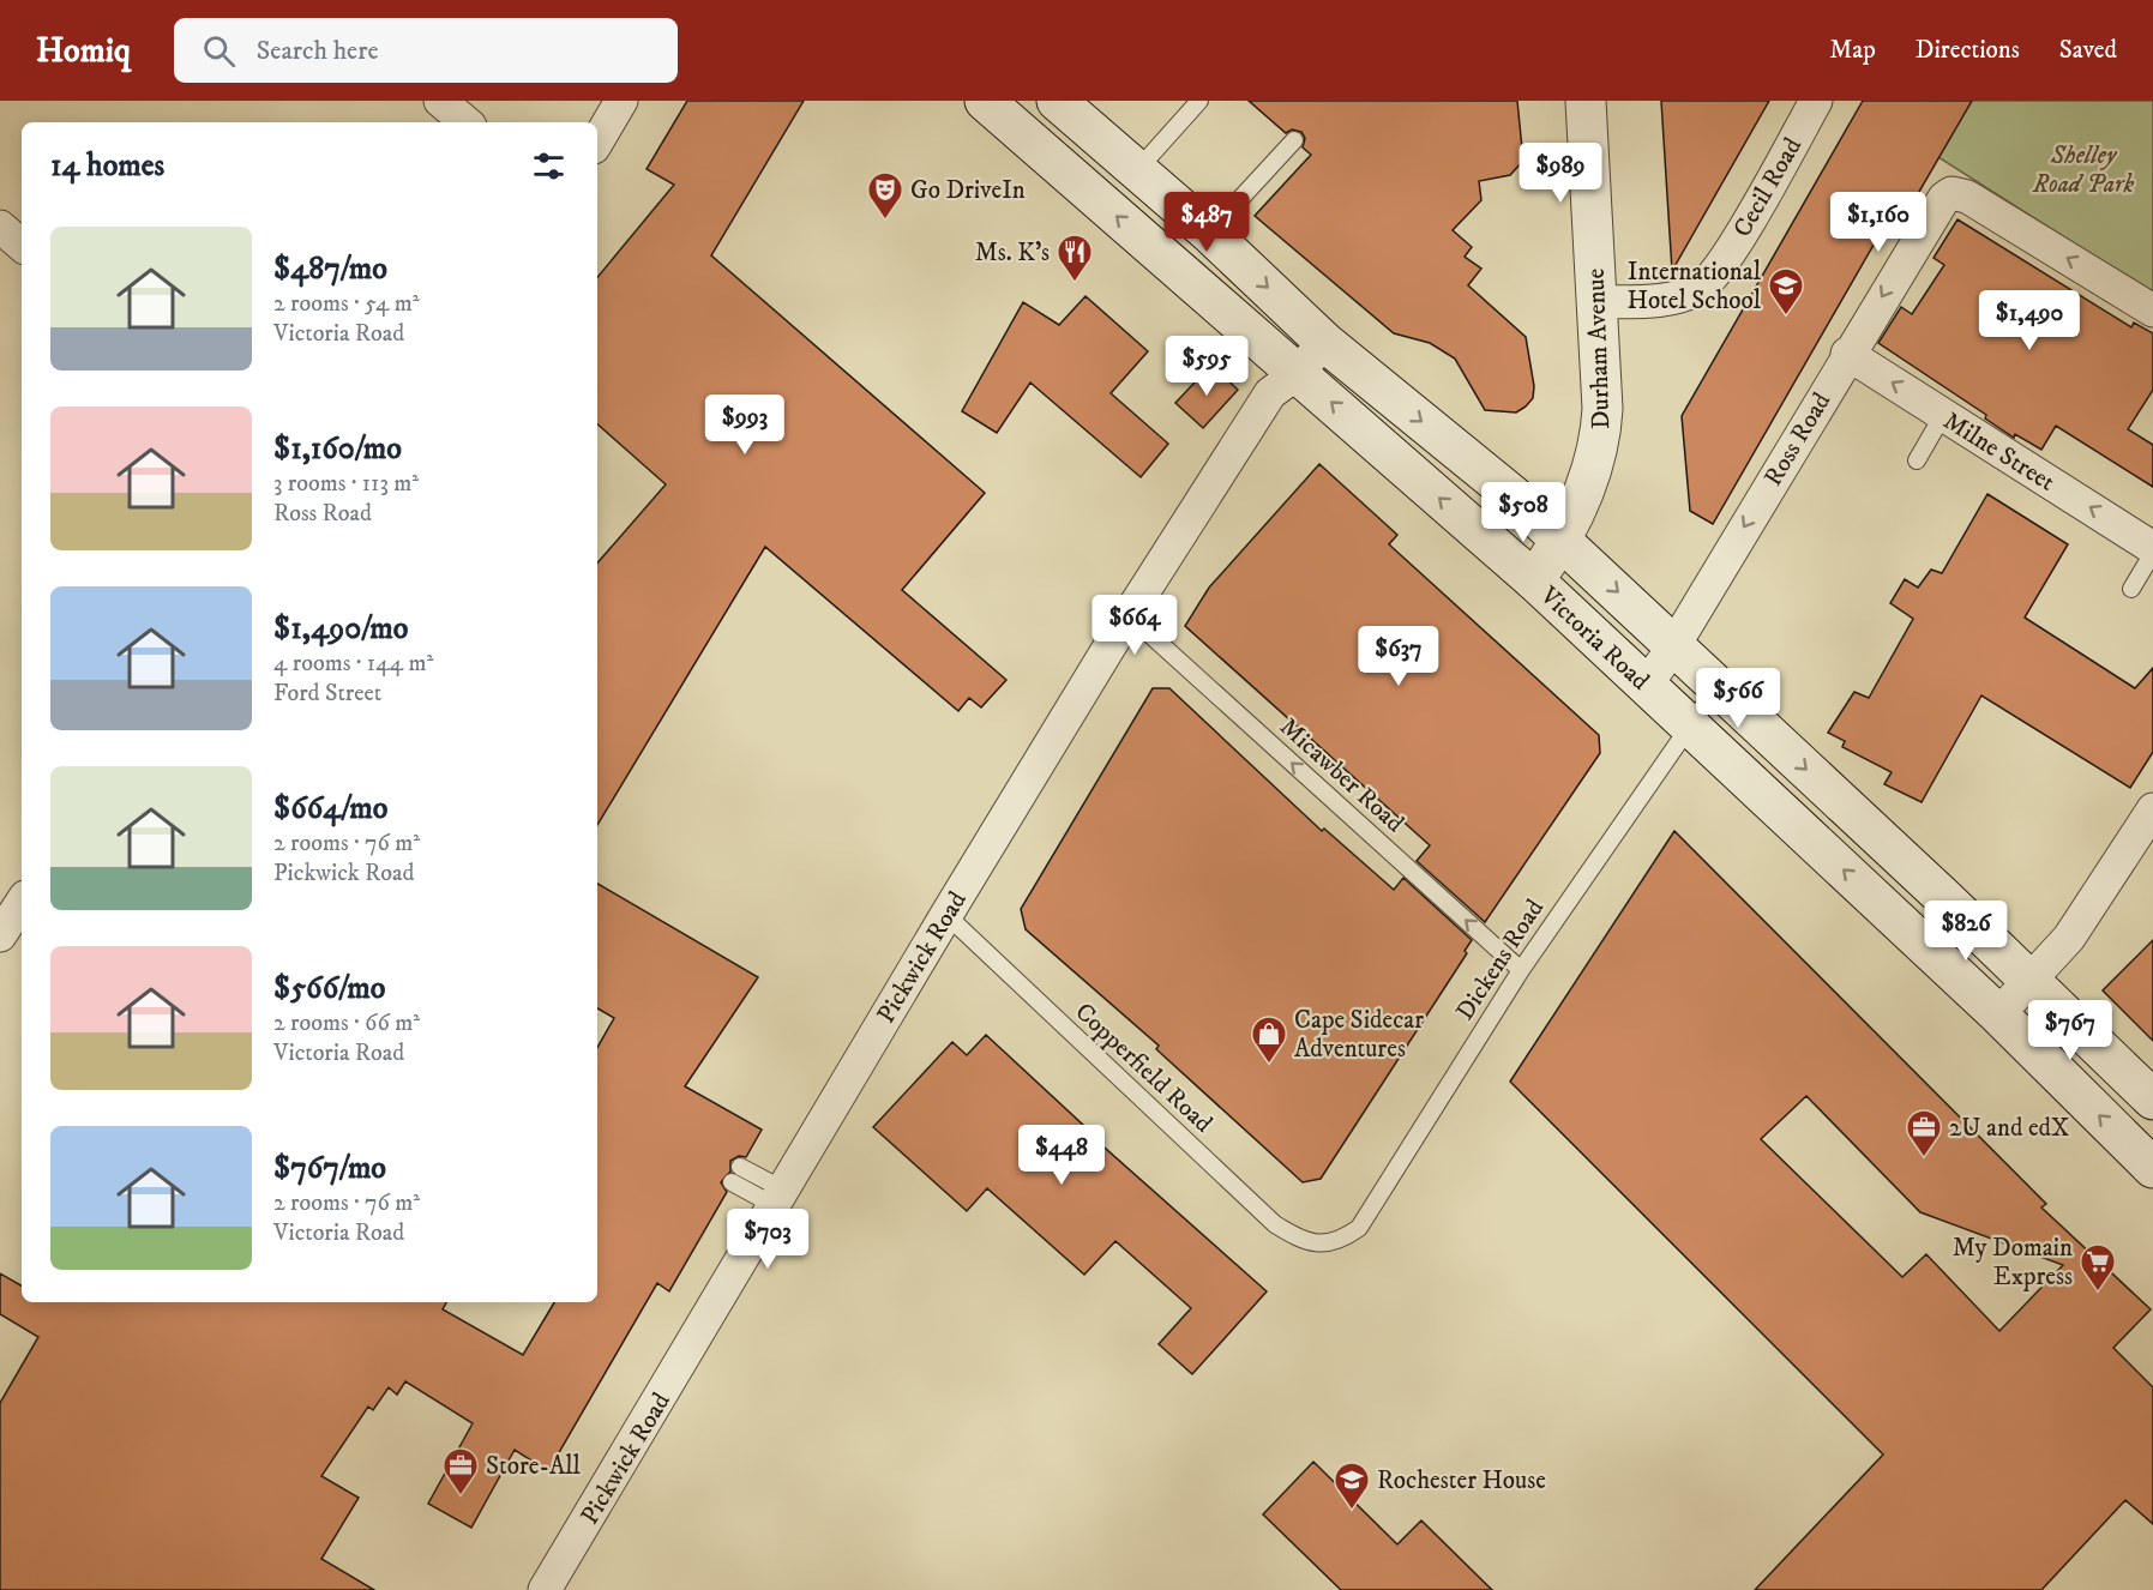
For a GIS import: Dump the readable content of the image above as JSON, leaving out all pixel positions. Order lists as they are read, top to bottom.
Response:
{
  "streets": {
    "main road": ["Durham Avenue", "Victoria Road"],
    "street": [
      "Cecil Road",
      "Ross Road",
      "Milne Street",
      "Pickwick Road"
    ],
    "lane": ["Micawber Road", "Dickens Road", "Copperfield Road"]
  },
  "crossings": [
    ["Cecil Road", "Durham Avenue"],
    ["Durham Avenue", "Victoria Road"],
    ["Ross Road", "Milne Street"],
    ["Ross Road", "Victoria Road"],
    ["Victoria Road", "Pickwick Road"],
    ["Victoria Road", "Dickens Road"],
    ["Micawber Road", "Pickwick Road"],
    ["Micawber Road", "Dickens Road"],
    ["Pickwick Road", "Copperfield Road"],
    ["Dickens Road", "Copperfield Road"]
  ],
  "one_way": ["Milne Street", "Micawber Road"],
  "parks": ["Shelley Road Park"],
  "places": {
    "theatre": ["Go DriveIn"],
    "restaurant": ["Ms. K's"],
    "school or university": ["International Hotel School", "Rochester House"],
    "shop": ["Cape Sidecar Adventures"],
    "office": ["2U and edX", "Store-All"],
    "supermarket": ["My Domain Express"]
  },
  "page": {
    "header": "Homiq",
    "search": "Search here",
    "nav": ["Map", "Directions", "Saved"],
    "heading": "14 homes",
    "price": [
      "$989",
      "$487",
      "$1,160",
      "$1,490",
      "$595",
      "$993",
      "$508",
      "$664",
      "$637",
      "$566",
      "$826",
      "$767",
      "$448",
      "$703"
    ],
    "list": [
      {
        "name": "$487/mo",
        "note": "2 rooms · 54 m² · Victoria Road"
      },
      {
        "name": "$1,160/mo",
        "note": "3 rooms · 113 m² · Ross Road"
      },
      {
        "name": "$1,490/mo",
        "note": "4 rooms · 144 m² · Ford Street"
      },
      {
        "name": "$664/mo",
        "note": "2 rooms · 76 m² · Pickwick Road"
      },
      {
        "name": "$566/mo",
        "note": "2 rooms · 66 m² · Victoria Road"
      },
      {
        "name": "$767/mo",
        "note": "2 rooms · 76 m² · Victoria Road"
      }
    ]
  }
}
